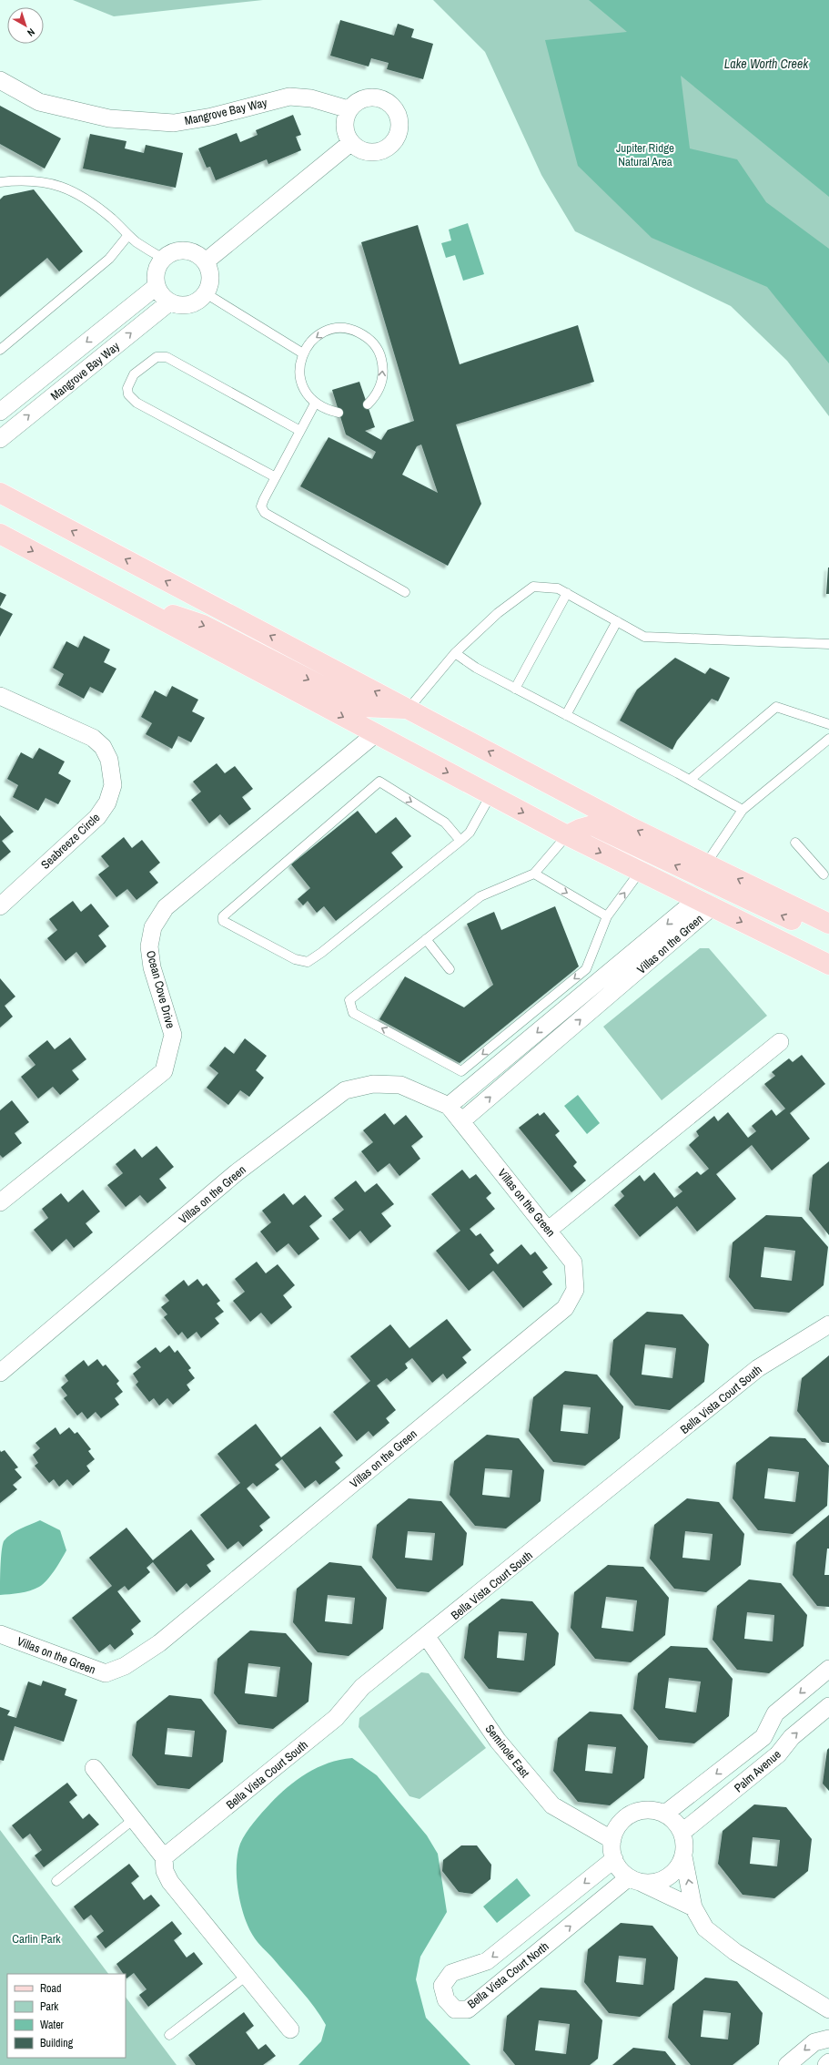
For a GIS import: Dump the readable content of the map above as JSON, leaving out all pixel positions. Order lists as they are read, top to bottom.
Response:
{
  "streets": {
    "street": [
      "Mangrove Bay Way",
      "Seabreeze Circle",
      "Villas on the Green",
      "Ocean Cove Drive",
      "Bella Vista Court South",
      "Seminole East",
      "Palm Avenue",
      "Bella Vista Court North"
    ]
  },
  "crossings": [
    ["Bella Vista Court South", "Seminole East"],
    ["Seminole East", "Palm Avenue"],
    ["Seminole East", "Bella Vista Court North"],
    ["Palm Avenue", "Bella Vista Court North"]
  ],
  "water": ["Lake Worth Creek"],
  "parks": ["Jupiter Ridge Natural Area", "Carlin Park"],
  "legend": [
    "Road",
    "Park",
    "Water",
    "Building"
  ],
  "north": "bottom right"
}
